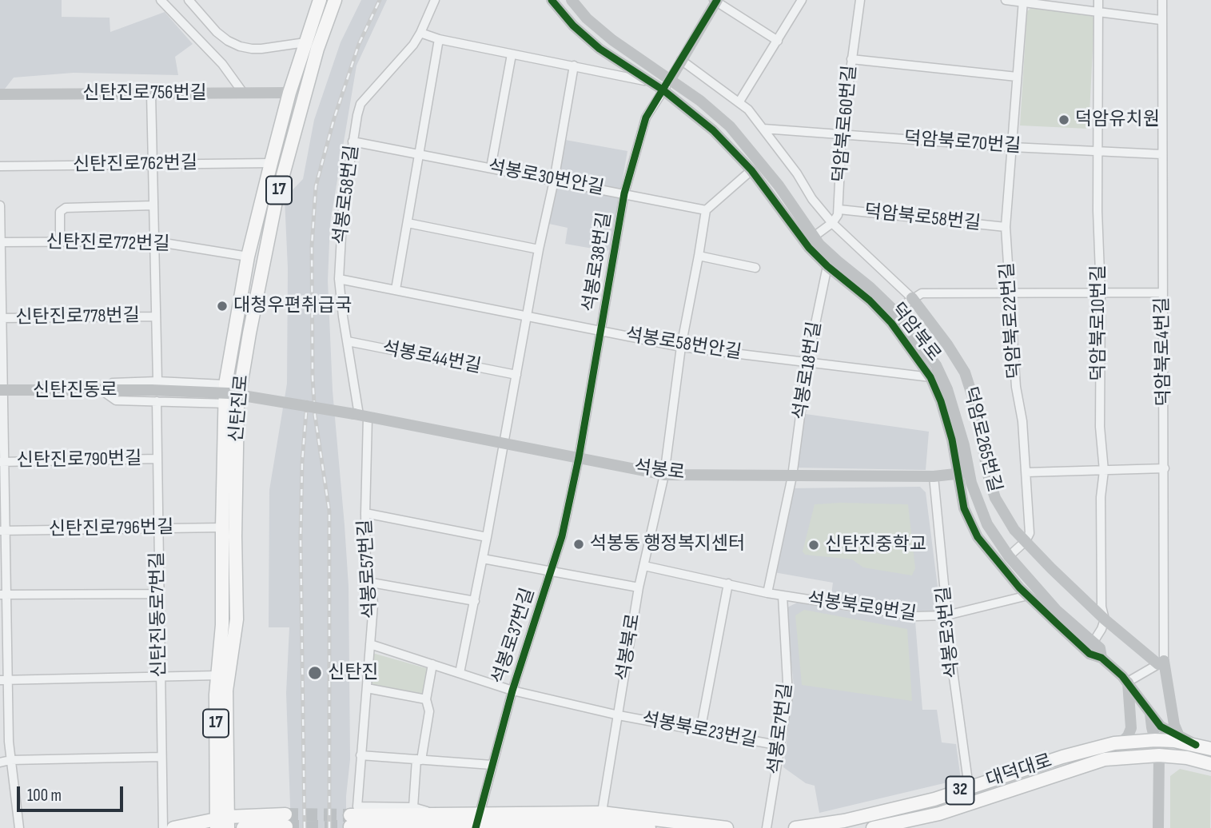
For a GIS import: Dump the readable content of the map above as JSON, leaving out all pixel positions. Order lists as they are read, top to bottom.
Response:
{
  "streets": {
    "main road": [
      "17",
      "신탄진로",
      "대덕대로",
      "32"
    ],
    "street": [
      "신탄진로756번길",
      "덕암북로60번길",
      "덕암북로70번길",
      "신탄진로762번길",
      "석봉로30번안길",
      "석봉로58번길",
      "덕암북로58번길",
      "신탄진로772번길",
      "석봉로38번길",
      "신탄진로778번길",
      "덕암북로22번길",
      "덕암북로10번길",
      "덕암북로",
      "석봉로58번안길",
      "덕암북로4번길",
      "석봉로44번길",
      "석봉로18번길",
      "신탄진동로",
      "덕암로265번길",
      "신탄진로790번길",
      "석봉로",
      "신탄진로796번길",
      "석봉로57번길",
      "석봉북로9번길",
      "신탄진동로7번길",
      "석봉로3번길",
      "석봉로37번길",
      "석봉북로",
      "석봉로7번길",
      "석봉북로23번길"
    ]
  },
  "crossings": [
    ["신탄진로756번길", "신탄진로"],
    ["덕암북로60번길", "덕암북로70번길"],
    ["덕암북로60번길", "덕암북로58번길"],
    ["덕암북로60번길", "덕암북로"],
    ["덕암북로60번길", "덕암로265번길"],
    ["덕암북로70번길", "덕암북로22번길"],
    ["덕암북로70번길", "덕암북로10번길"],
    ["덕암북로70번길", "덕암북로4번길"],
    ["덕암북로70번길", "덕암로265번길"],
    ["신탄진로762번길", "신탄진로"],
    ["석봉로30번안길", "석봉로58번길"],
    ["석봉로30번안길", "석봉로38번길"],
    ["석봉로30번안길", "석봉북로"],
    ["석봉로58번길", "석봉로58번안길"],
    ["석봉로58번길", "석봉로44번길"],
    ["석봉로58번길", "신탄진동로"],
    ["석봉로58번길", "석봉로"],
    ["석봉로58번길", "석봉로57번길"],
    ["덕암북로58번길", "덕암북로22번길"],
    ["신탄진로772번길", "신탄진로"],
    ["석봉로38번길", "덕암북로"],
    ["석봉로38번길", "석봉로58번안길"],
    ["석봉로38번길", "석봉로"],
    ["석봉로38번길", "석봉로37번길"],
    ["덕암북로22번길", "덕암로265번길"],
    ["덕암북로10번길", "덕암로265번길"],
    ["덕암북로", "석봉로58번안길"],
    ["덕암북로", "석봉로18번길"],
    ["덕암북로", "석봉로"],
    ["덕암북로", "석봉북로9번길"],
    ["덕암북로", "대덕대로"],
    ["석봉로58번안길", "석봉로18번길"],
    ["석봉로58번안길", "석봉북로"],
    ["덕암북로4번길", "덕암로265번길"],
    ["석봉로18번길", "석봉로"],
    ["신탄진동로", "석봉로"],
    ["신탄진동로", "석봉로57번길"],
    ["신탄진로", "신탄진로796번길"],
    ["신탄진로790번길", "신탄진동로7번길"],
    ["석봉로", "석봉로57번길"],
    ["석봉로", "석봉로3번길"],
    ["석봉로", "석봉로37번길"],
    ["석봉로", "석봉북로"],
    ["신탄진로796번길", "신탄진동로7번길"],
    ["석봉로57번길", "석봉북로23번길"],
    ["석봉북로9번길", "석봉로3번길"],
    ["석봉북로9번길", "석봉북로"],
    ["석봉북로9번길", "석봉로7번길"],
    ["석봉로3번길", "대덕대로"],
    ["석봉로37번길", "석봉북로23번길"],
    ["석봉북로", "석봉북로23번길"],
    ["석봉로7번길", "석봉북로23번길"]
  ],
  "places": [
    "덕암유치원",
    "대청우편취급국",
    "석봉동 행정복지센터",
    "신탄진중학교",
    "신탄진"
  ],
  "scale_bar": "100 m"
}
